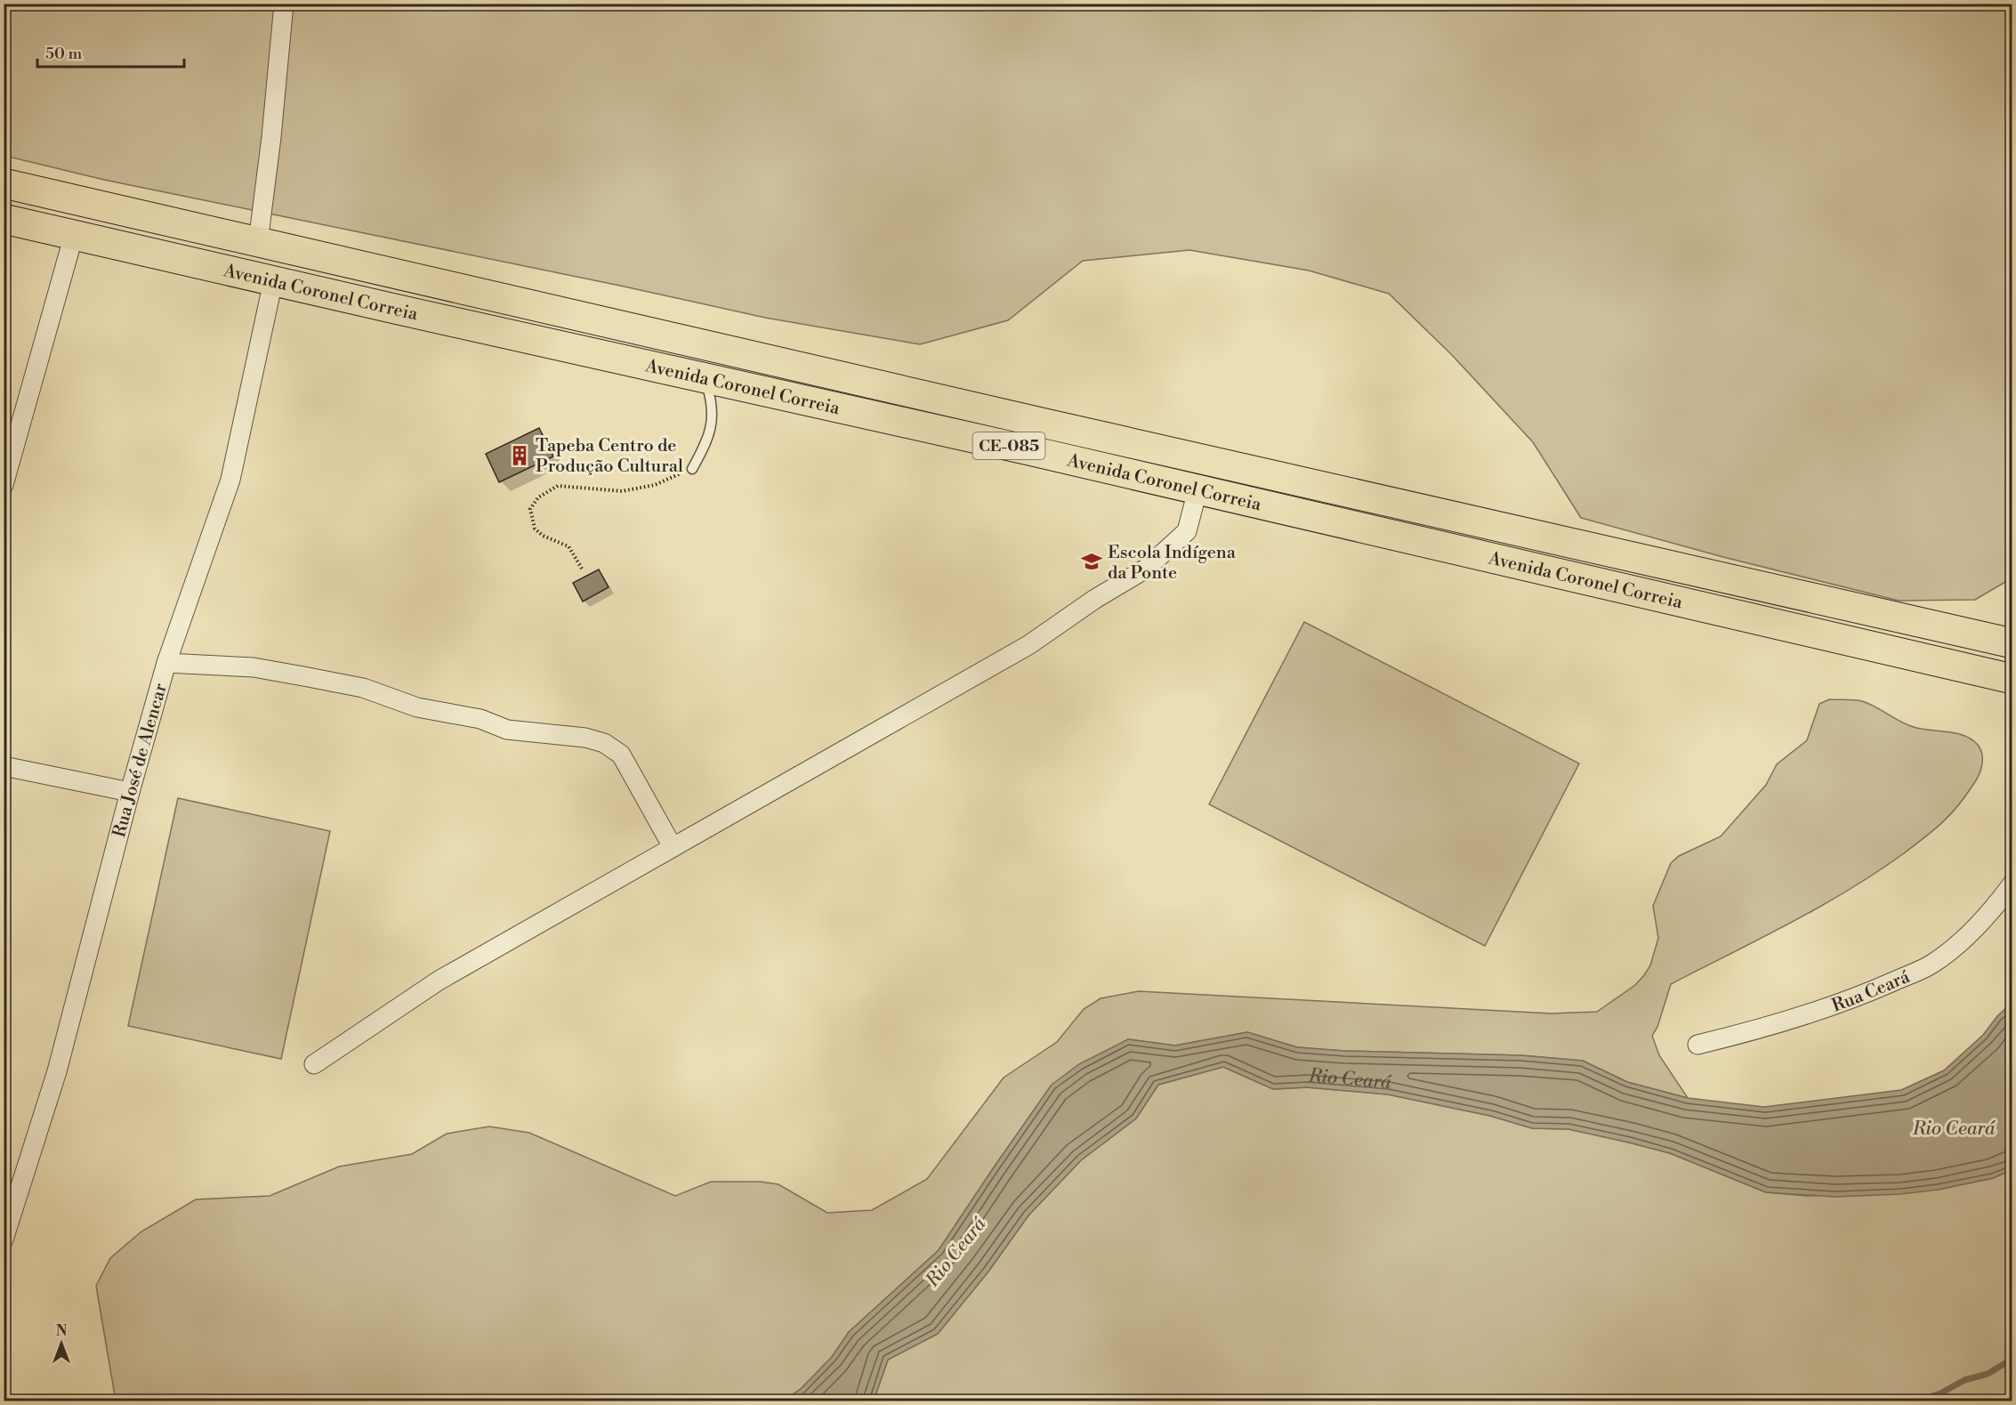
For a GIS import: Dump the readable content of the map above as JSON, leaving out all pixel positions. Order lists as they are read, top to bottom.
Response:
{
  "streets": {
    "highway": ["Avenida Coronel Correia", "CE-085"],
    "street": ["Rua José de Alencar", "Rua Ceará"]
  },
  "crossings": [
    ["Avenida Coronel Correia", "Rua José de Alencar"]
  ],
  "water": ["Rio Ceará"],
  "places": {
    "building": ["Tapeba Centro de Produção Cultural"],
    "school or university": ["Escola Indígena da Ponte"]
  },
  "scale_bar": "50 m",
  "north": "top"
}
